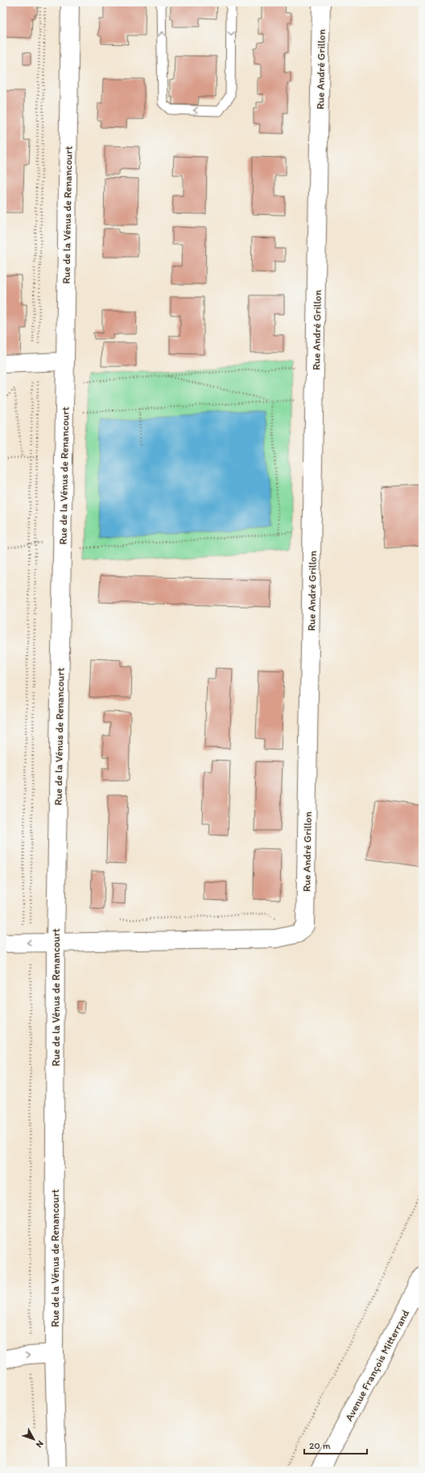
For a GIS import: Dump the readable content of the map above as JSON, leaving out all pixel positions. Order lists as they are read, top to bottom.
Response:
{
  "streets": {
    "street": ["Rue André Grillon", "Rue de la Vénus de Renancourt", "Avenue François Mitterrand"]
  },
  "crossings": [
    ["Rue André Grillon", "Rue de la Vénus de Renancourt"]
  ],
  "scale_bar": "20 m",
  "north": "bottom right"
}
